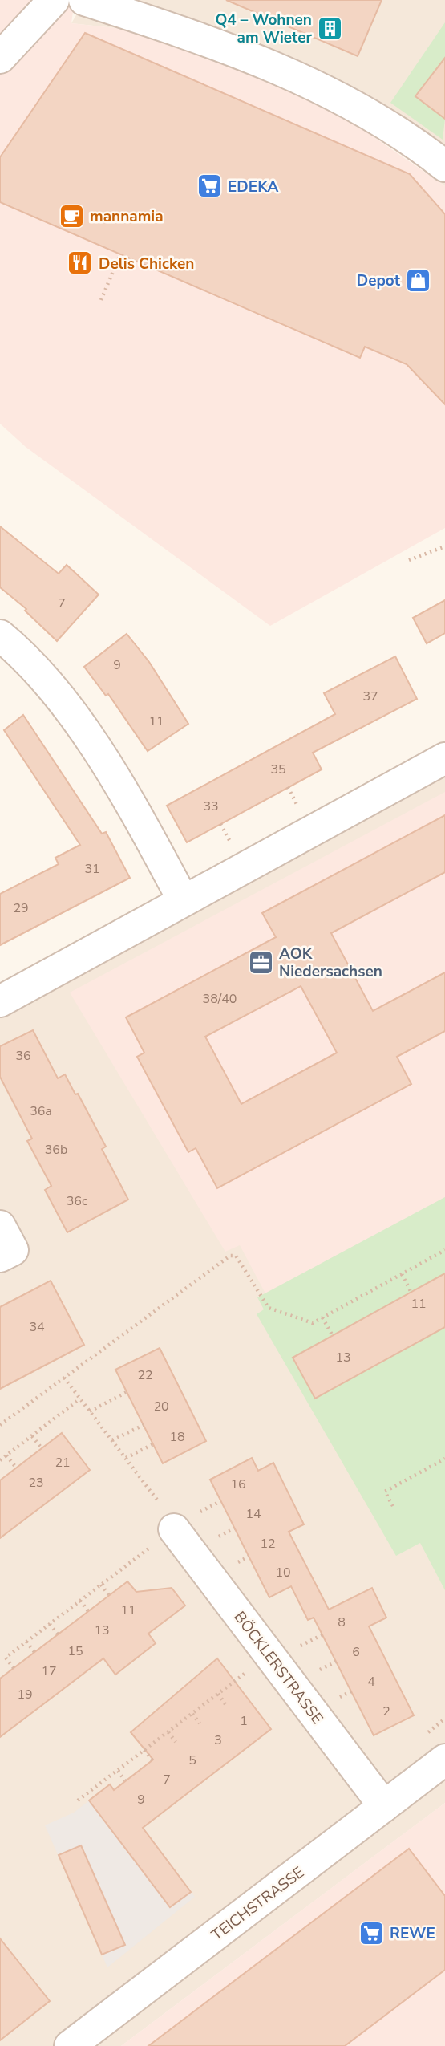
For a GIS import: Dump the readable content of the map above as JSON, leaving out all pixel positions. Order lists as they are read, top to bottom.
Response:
{
  "streets": {
    "street": ["BÖCKLERSTRASSE", "TEICHSTRASSE"]
  },
  "crossings": [
    ["BÖCKLERSTRASSE", "TEICHSTRASSE"]
  ],
  "places": {
    "building": ["Q4 – Wohnen am Wieter"],
    "supermarket": ["EDEKA", "REWE"],
    "cafe": ["mannamia"],
    "restaurant": ["Delis Chicken"],
    "shop": ["Depot"],
    "office": ["AOK Niedersachsen"]
  },
  "house_numbers": [
    "7",
    "9",
    "37",
    "11",
    "35",
    "33",
    "31",
    "29",
    "38/40",
    "36",
    "36a",
    "36b",
    "36c",
    "11",
    "34",
    "13",
    "22",
    "20",
    "18",
    "21",
    "23",
    "16",
    "14",
    "12",
    "10",
    "11",
    "8",
    "13",
    "15",
    "6",
    "17",
    "4",
    "19",
    "2",
    "1",
    "3",
    "5",
    "7",
    "9"
  ]
}
